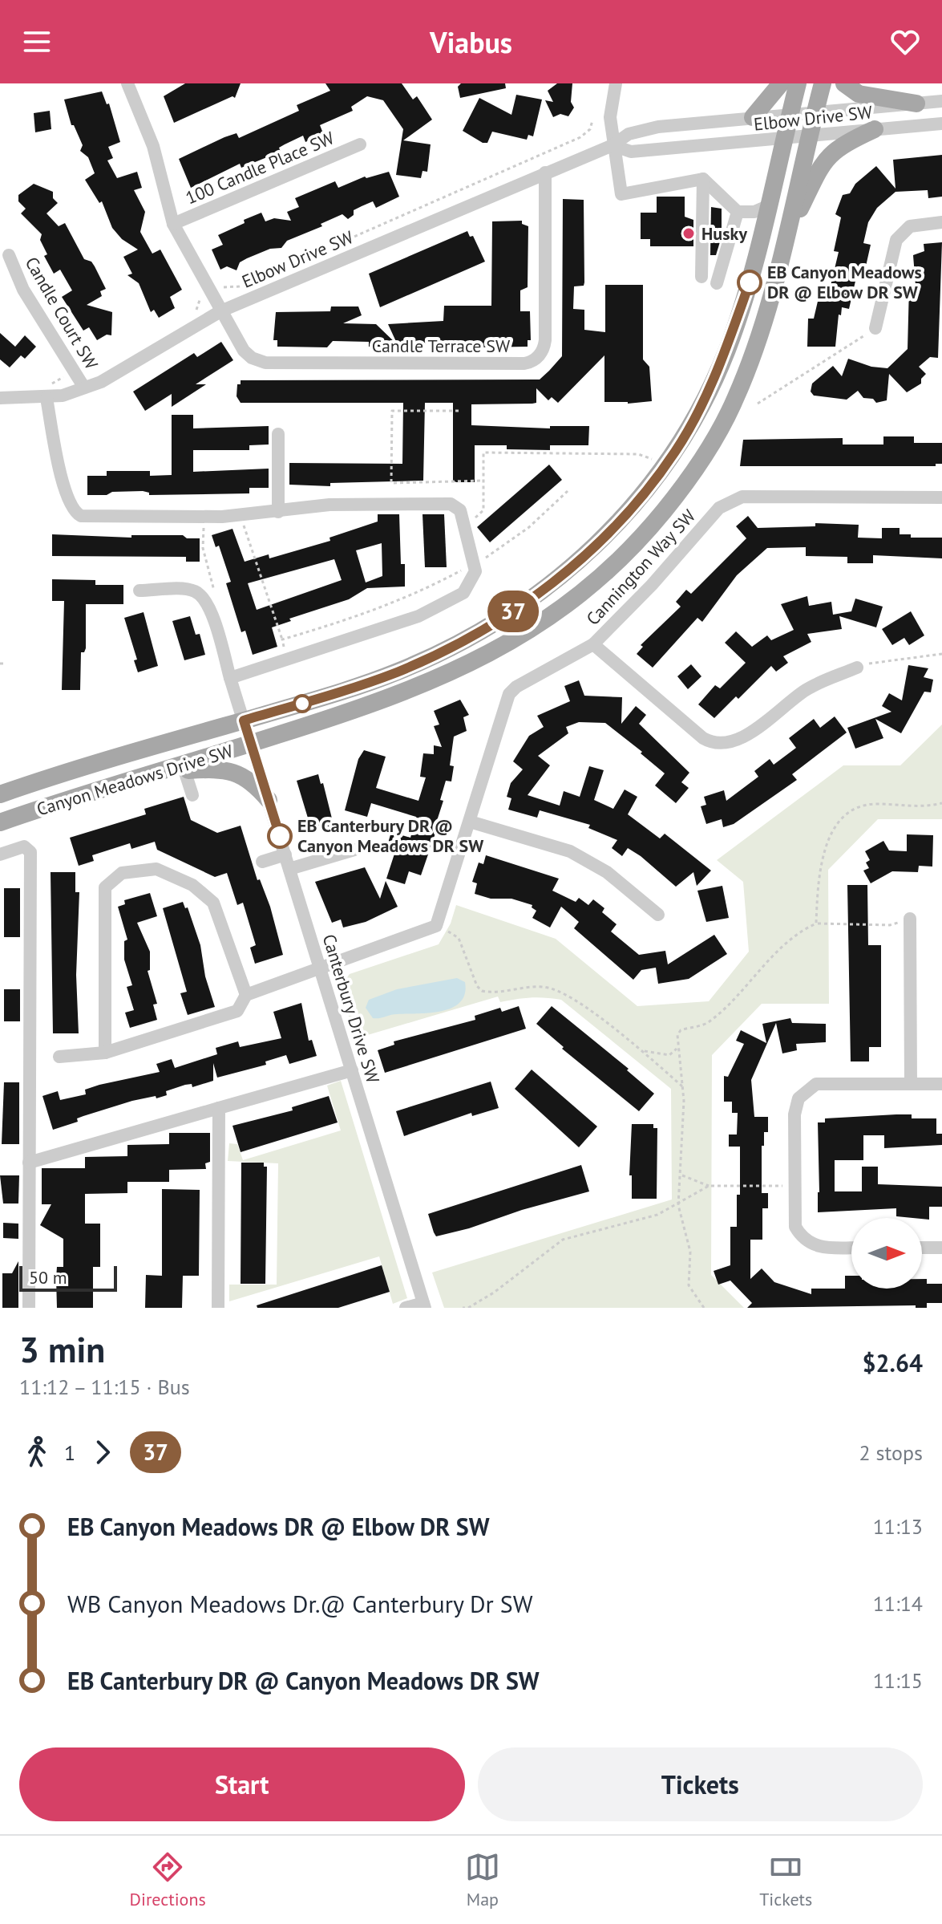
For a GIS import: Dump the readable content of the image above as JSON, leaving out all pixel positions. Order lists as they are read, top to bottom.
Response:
{
  "streets": {
    "main road": ["Canyon Meadows Drive SW"],
    "street": [
      "Elbow Drive SW",
      "100 Candle Place SW",
      "Candle Court SW",
      "Candle Terrace SW",
      "Cannington Way SW",
      "Canterbury Drive SW"
    ]
  },
  "crossings": [
    ["Elbow Drive SW", "Candle Court SW"],
    ["Elbow Drive SW", "Candle Terrace SW"],
    ["Elbow Drive SW", "Canyon Meadows Drive SW"],
    ["Canyon Meadows Drive SW", "Canterbury Drive SW"]
  ],
  "places": ["Husky", "EB Canyon Meadows DR @ Elbow DR SW", "EB Canterbury DR @ Canyon Meadows DR SW"],
  "lines": ["bus line 37"],
  "scale_bar": "50 m",
  "north": "right",
  "page": {
    "header": "Viabus",
    "on_map": "37",
    "scale": "50 m",
    "heading": ["3 min", "11:12 – 11:15 · Bus", "$2.64"],
    "legs": ["1", "37", "2 stops"],
    "list": [
      {
        "name": "EB Canyon Meadows DR @ Elbow DR SW",
        "value": "11:13"
      },
      {
        "name": "WB Canyon Meadows Dr.@ Canterbury Dr SW",
        "value": "11:14"
      },
      {
        "name": "EB Canterbury DR @ Canyon Meadows DR SW",
        "value": "11:15"
      }
    ],
    "buttons": ["Start", "Tickets"],
    "tabs": ["Directions", "Map", "Tickets"]
  }
}
